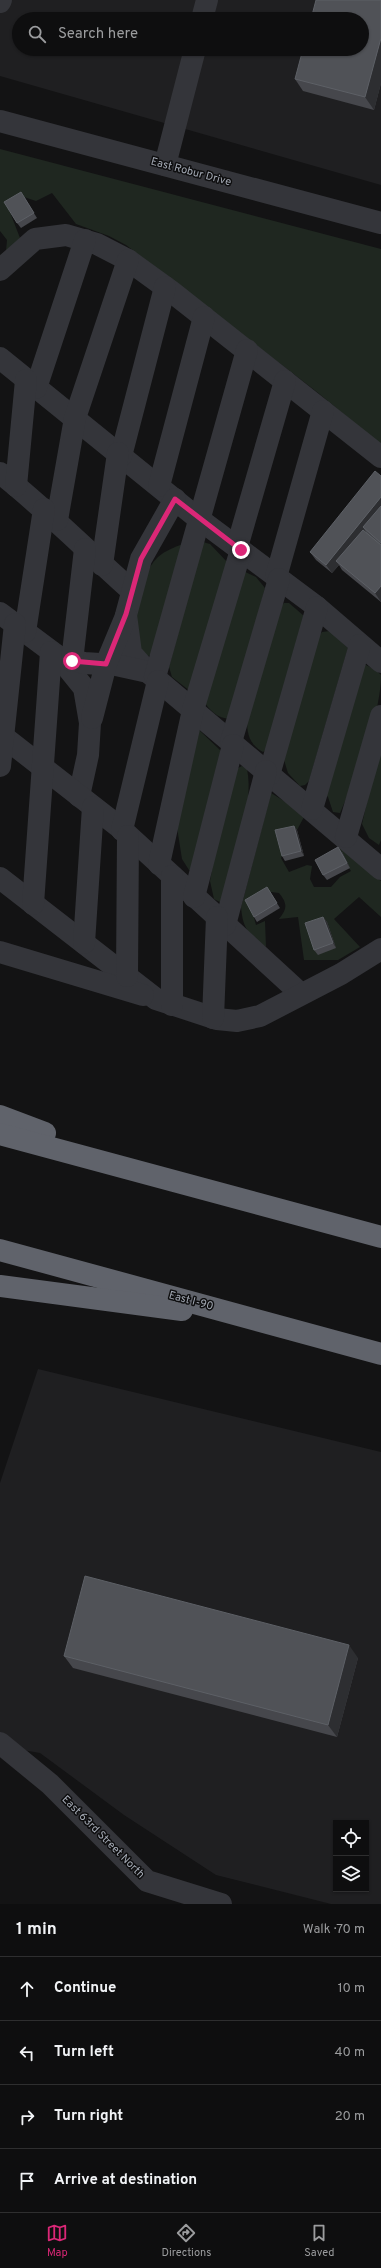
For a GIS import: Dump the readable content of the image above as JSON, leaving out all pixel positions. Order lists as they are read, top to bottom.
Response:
{
  "streets": {
    "highway": ["East I-90"],
    "street": ["East Robur Drive", "East 63rd Street North"]
  },
  "page": {
    "search": "Search here",
    "heading": ["1 min", "Walk · 70 m"],
    "list": [
      ["Continue", "10 m"],
      ["Turn left", "40 m"],
      ["Turn right", "20 m"],
      "Arrive at destination"
    ],
    "nav": ["Map", "Directions", "Saved"]
  }
}
